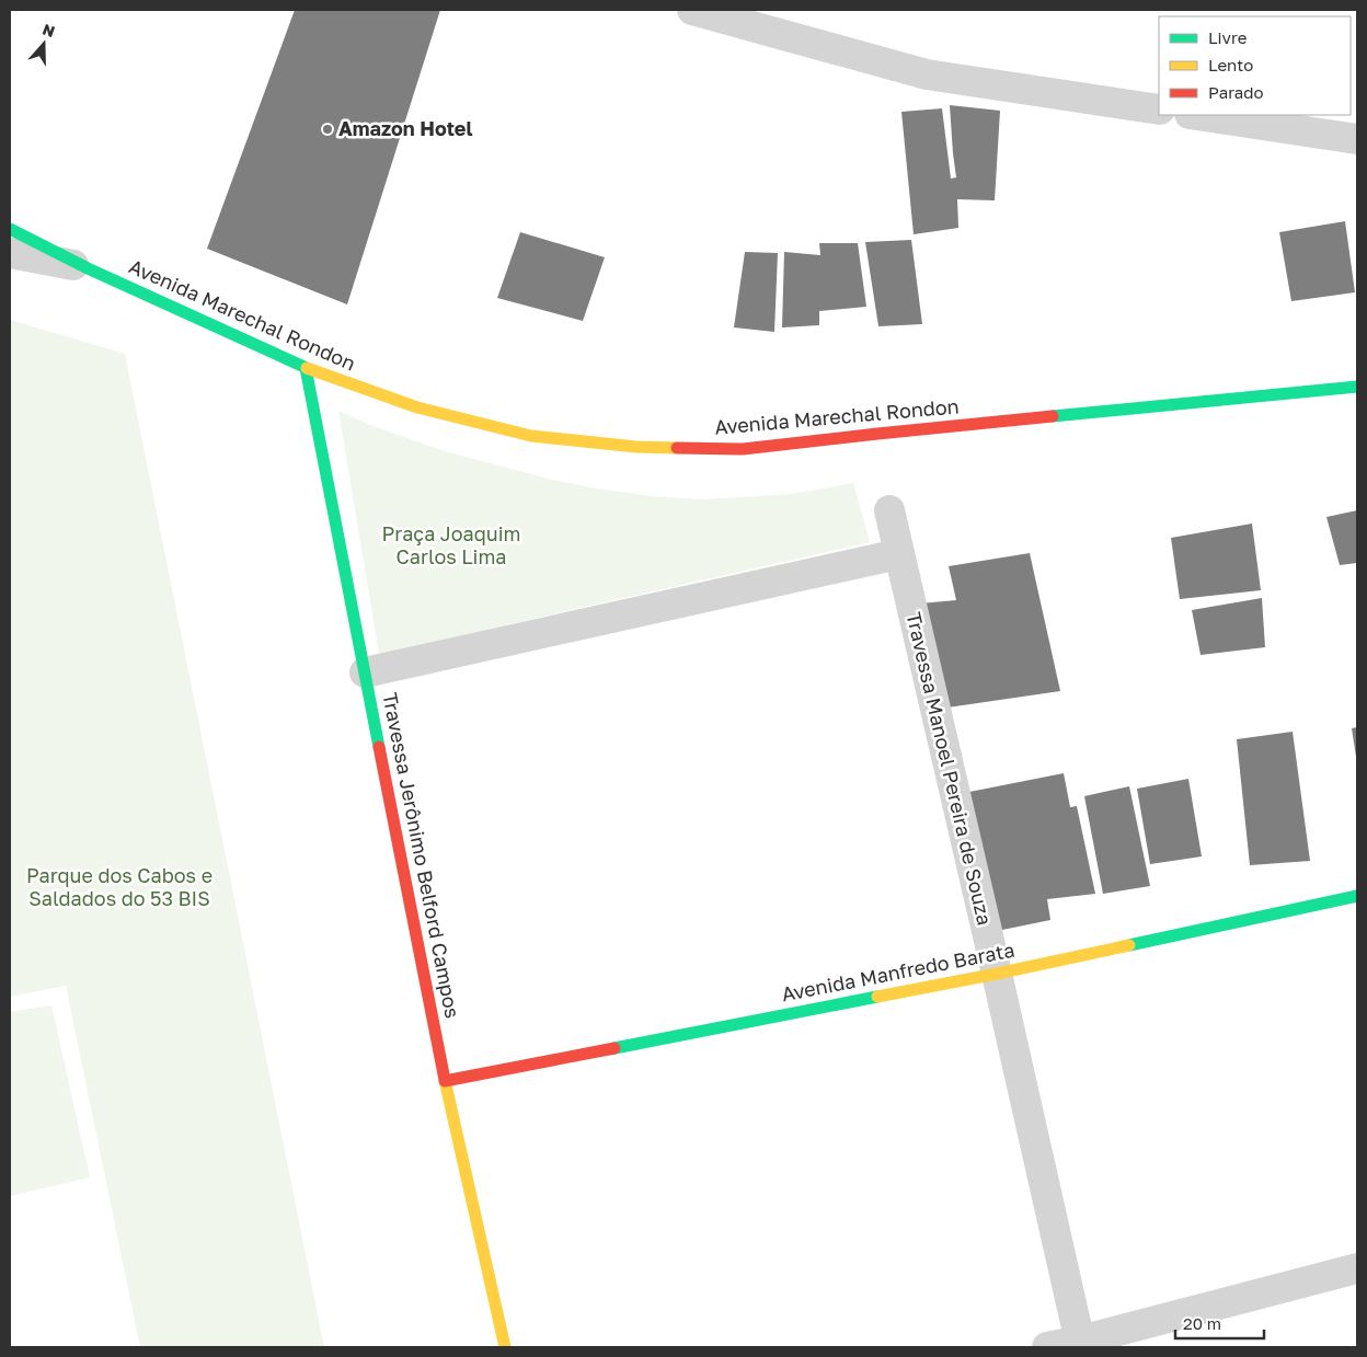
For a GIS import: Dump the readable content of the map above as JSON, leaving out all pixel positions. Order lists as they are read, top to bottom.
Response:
{
  "streets": {
    "street": [
      "Avenida Marechal Rondon",
      "Travessa Manoel Pereira de Souza",
      "Travessa Jerônimo Belford Campos",
      "Avenida Manfredo Barata"
    ]
  },
  "crossings": [
    ["Avenida Marechal Rondon", "Travessa Jerônimo Belford Campos"],
    ["Travessa Manoel Pereira de Souza", "Avenida Manfredo Barata"],
    ["Travessa Jerônimo Belford Campos", "Avenida Manfredo Barata"]
  ],
  "parks": ["Praça Joaquim Carlos Lima", "Parque dos Cabos e Saldados do 53 BIS"],
  "places": ["Amazon Hotel"],
  "legend": ["Livre", "Lento", "Parado"],
  "scale_bar": "20 m",
  "north": "top"
}
